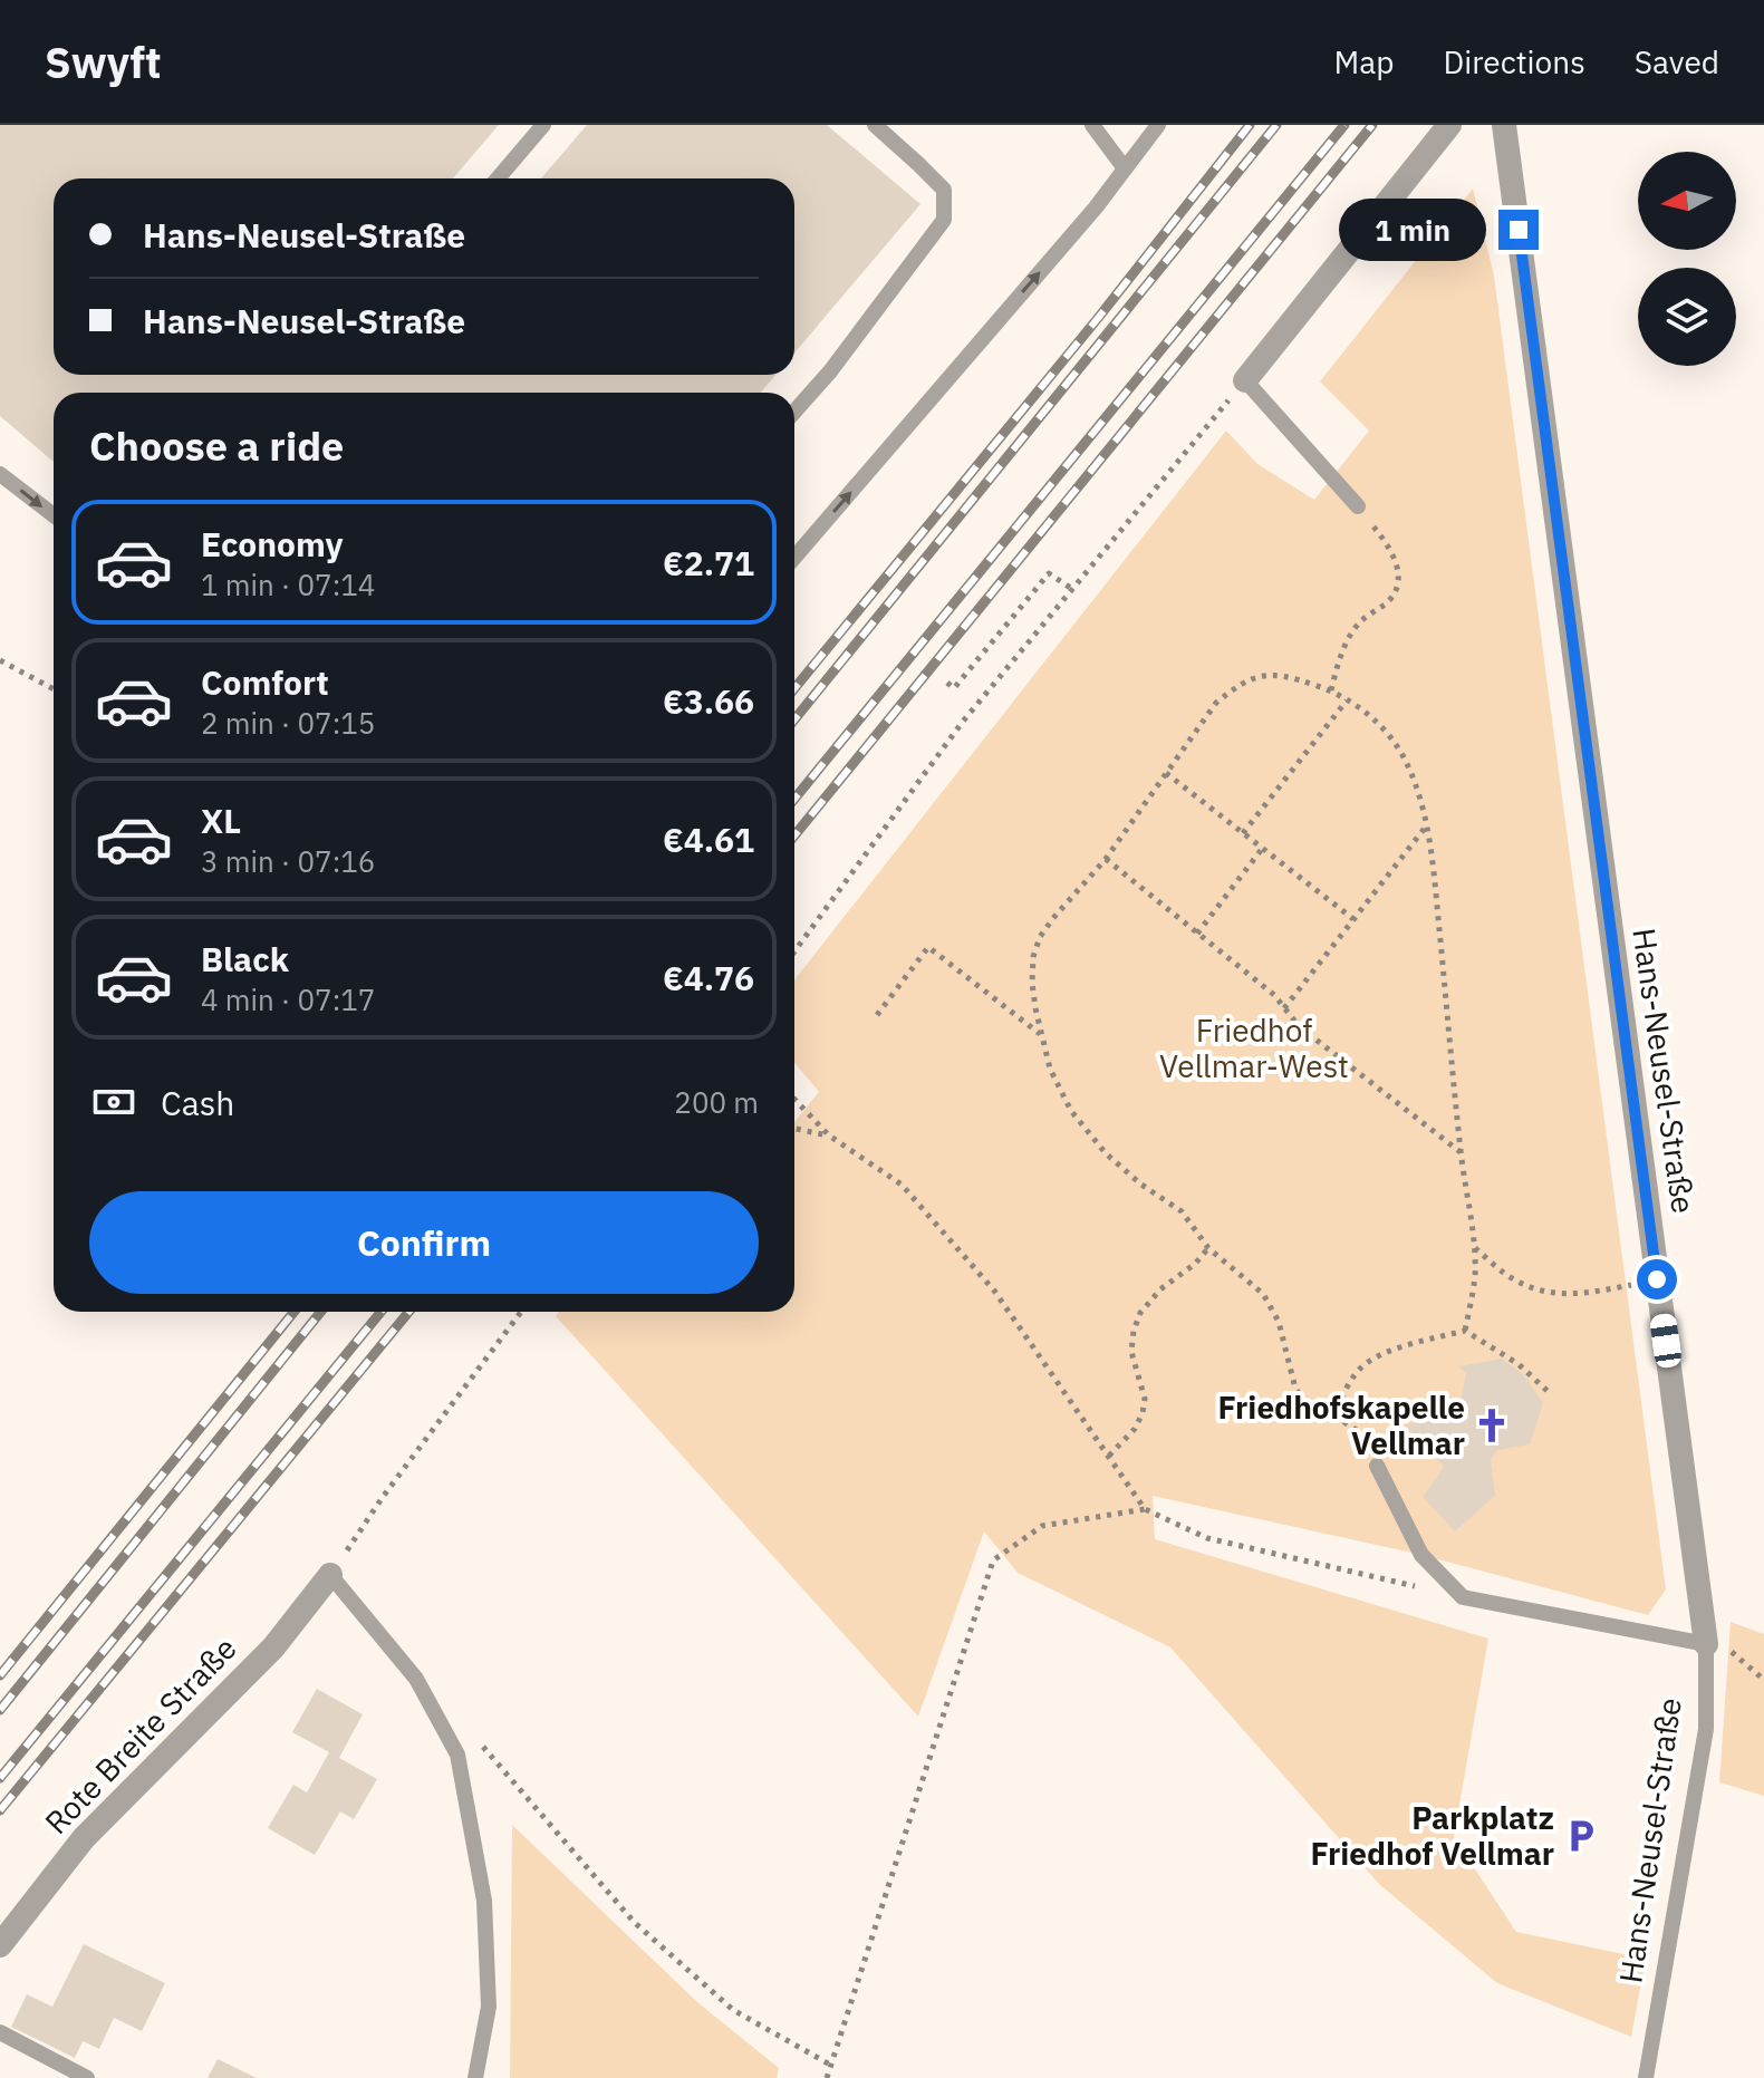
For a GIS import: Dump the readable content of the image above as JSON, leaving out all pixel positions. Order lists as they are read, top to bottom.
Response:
{
  "streets": {
    "street": ["Hans-Neusel-Straße", "Rote Breite Straße"]
  },
  "parks": ["Friedhof Vellmar-West"],
  "places": {
    "church": ["Friedhofskapelle Vellmar"],
    "parking": ["Parkplatz Friedhof Vellmar"]
  },
  "north": "left",
  "page": {
    "header": "Swyft",
    "nav": ["Map", "Directions", "Saved"],
    "banner": ["Hans-Neusel-Straße", "Hans-Neusel-Straße"],
    "bubble": "1 min",
    "heading": "Choose a ride",
    "list": [
      {
        "name": "Economy",
        "note": "1 min · 07:14",
        "value": "€2.71"
      },
      {
        "name": "Comfort",
        "note": "2 min · 07:15",
        "value": "€3.66"
      },
      {
        "name": "XL",
        "note": "3 min · 07:16",
        "value": "€4.61"
      },
      {
        "name": "Black",
        "note": "4 min · 07:17",
        "value": "€4.76"
      }
    ],
    "pay": ["Cash", "200 m"],
    "buttons": "Confirm"
  }
}
